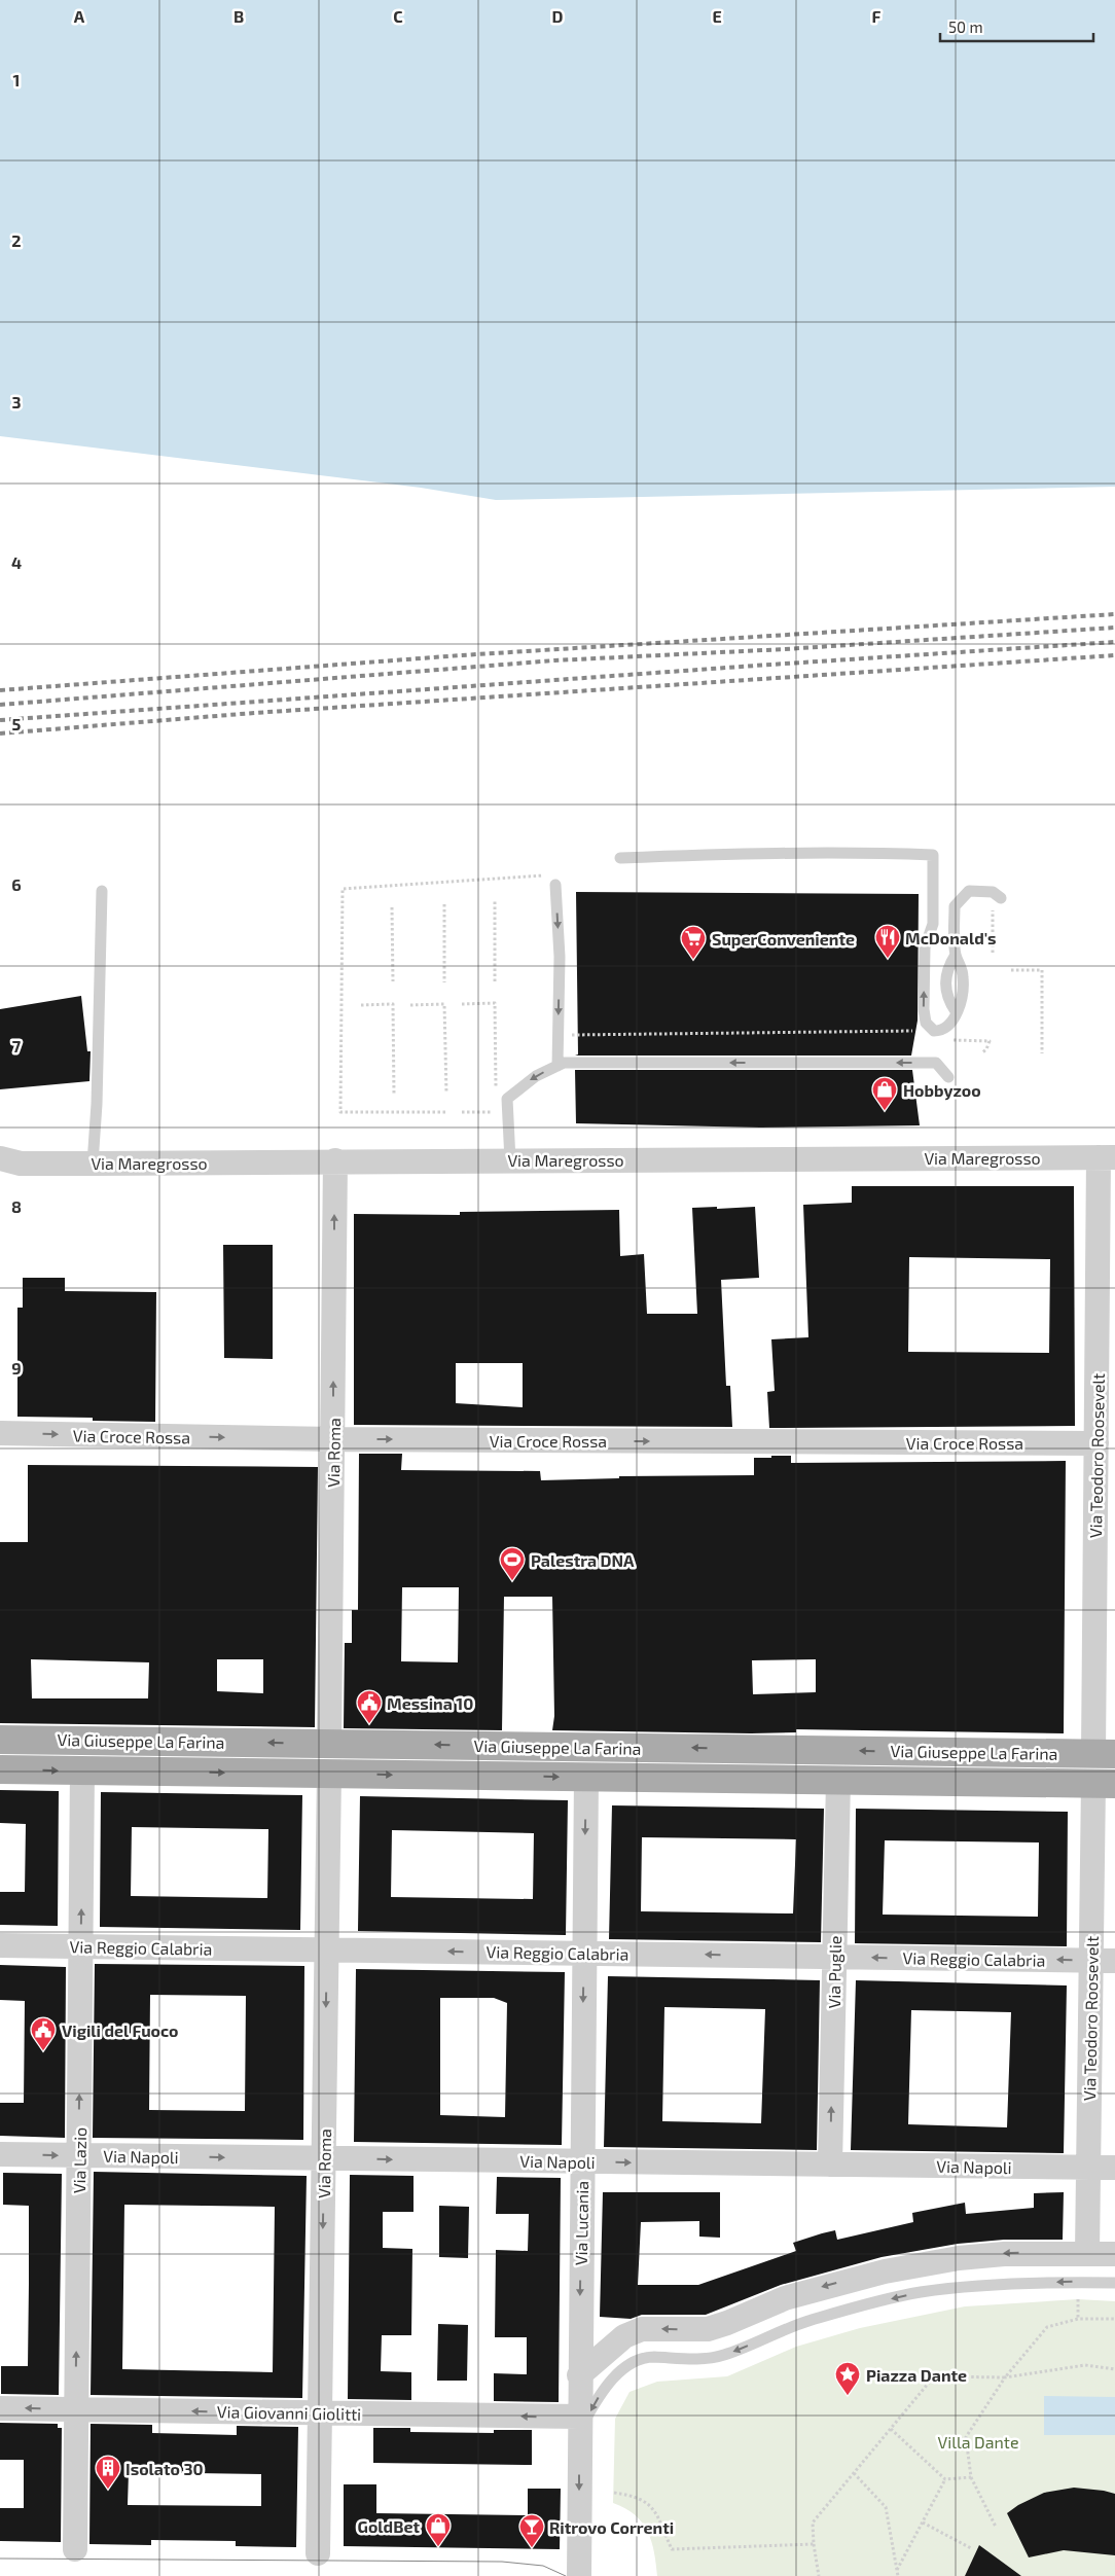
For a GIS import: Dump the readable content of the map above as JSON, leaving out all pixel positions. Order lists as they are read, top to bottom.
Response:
{
  "streets": {
    "main road": ["Via Giuseppe La Farina"],
    "street": [
      "Via Maregrosso",
      "Via Croce Rossa",
      "Via Roma",
      "Via Teodoro Roosevelt",
      "Via Reggio Calabria",
      "Via Puglie",
      "Via Napoli",
      "Via Lazio",
      "Via Lucania",
      "Via Giovanni Giolitti"
    ]
  },
  "crossings": [
    ["Via Maregrosso", "Via Roma"],
    ["Via Maregrosso", "Via Teodoro Roosevelt"],
    ["Via Croce Rossa", "Via Roma"],
    ["Via Croce Rossa", "Via Teodoro Roosevelt"],
    ["Via Roma", "Via Giuseppe La Farina"],
    ["Via Roma", "Via Reggio Calabria"],
    ["Via Roma", "Via Napoli"],
    ["Via Roma", "Via Giovanni Giolitti"],
    ["Via Teodoro Roosevelt", "Via Giuseppe La Farina"],
    ["Via Teodoro Roosevelt", "Via Reggio Calabria"],
    ["Via Teodoro Roosevelt", "Via Napoli"],
    ["Via Giuseppe La Farina", "Via Puglie"],
    ["Via Giuseppe La Farina", "Via Lazio"],
    ["Via Giuseppe La Farina", "Via Lucania"],
    ["Via Reggio Calabria", "Via Puglie"],
    ["Via Reggio Calabria", "Via Lazio"],
    ["Via Reggio Calabria", "Via Lucania"],
    ["Via Puglie", "Via Napoli"],
    ["Via Napoli", "Via Lazio"],
    ["Via Napoli", "Via Lucania"],
    ["Via Lazio", "Via Giovanni Giolitti"],
    ["Via Lucania", "Via Giovanni Giolitti"]
  ],
  "one_way": [
    "Via Croce Rossa",
    "Via Reggio Calabria",
    "Via Puglie",
    "Via Lazio",
    "Via Lucania",
    "Via Giovanni Giolitti"
  ],
  "parks": ["Villa Dante"],
  "places": {
    "restaurant": ["McDonald's"],
    "supermarket": ["SuperConveniente"],
    "shop": ["Hobbyzoo", "GoldBet"],
    "sports": ["Palestra DNA"],
    "public building": ["Messina 10", "Vigili del Fuoco"],
    "place": ["Piazza Dante"],
    "building": ["Isolato 30"],
    "bar": ["Ritrovo Correnti"]
  },
  "scale_bar": "50 m",
  "grid": {
    "columns": [
      "A",
      "B",
      "C",
      "D",
      "E",
      "F"
    ],
    "rows": [
      "1",
      "2",
      "3",
      "4",
      "5",
      "6",
      "7",
      "8",
      "9"
    ]
  }
}
